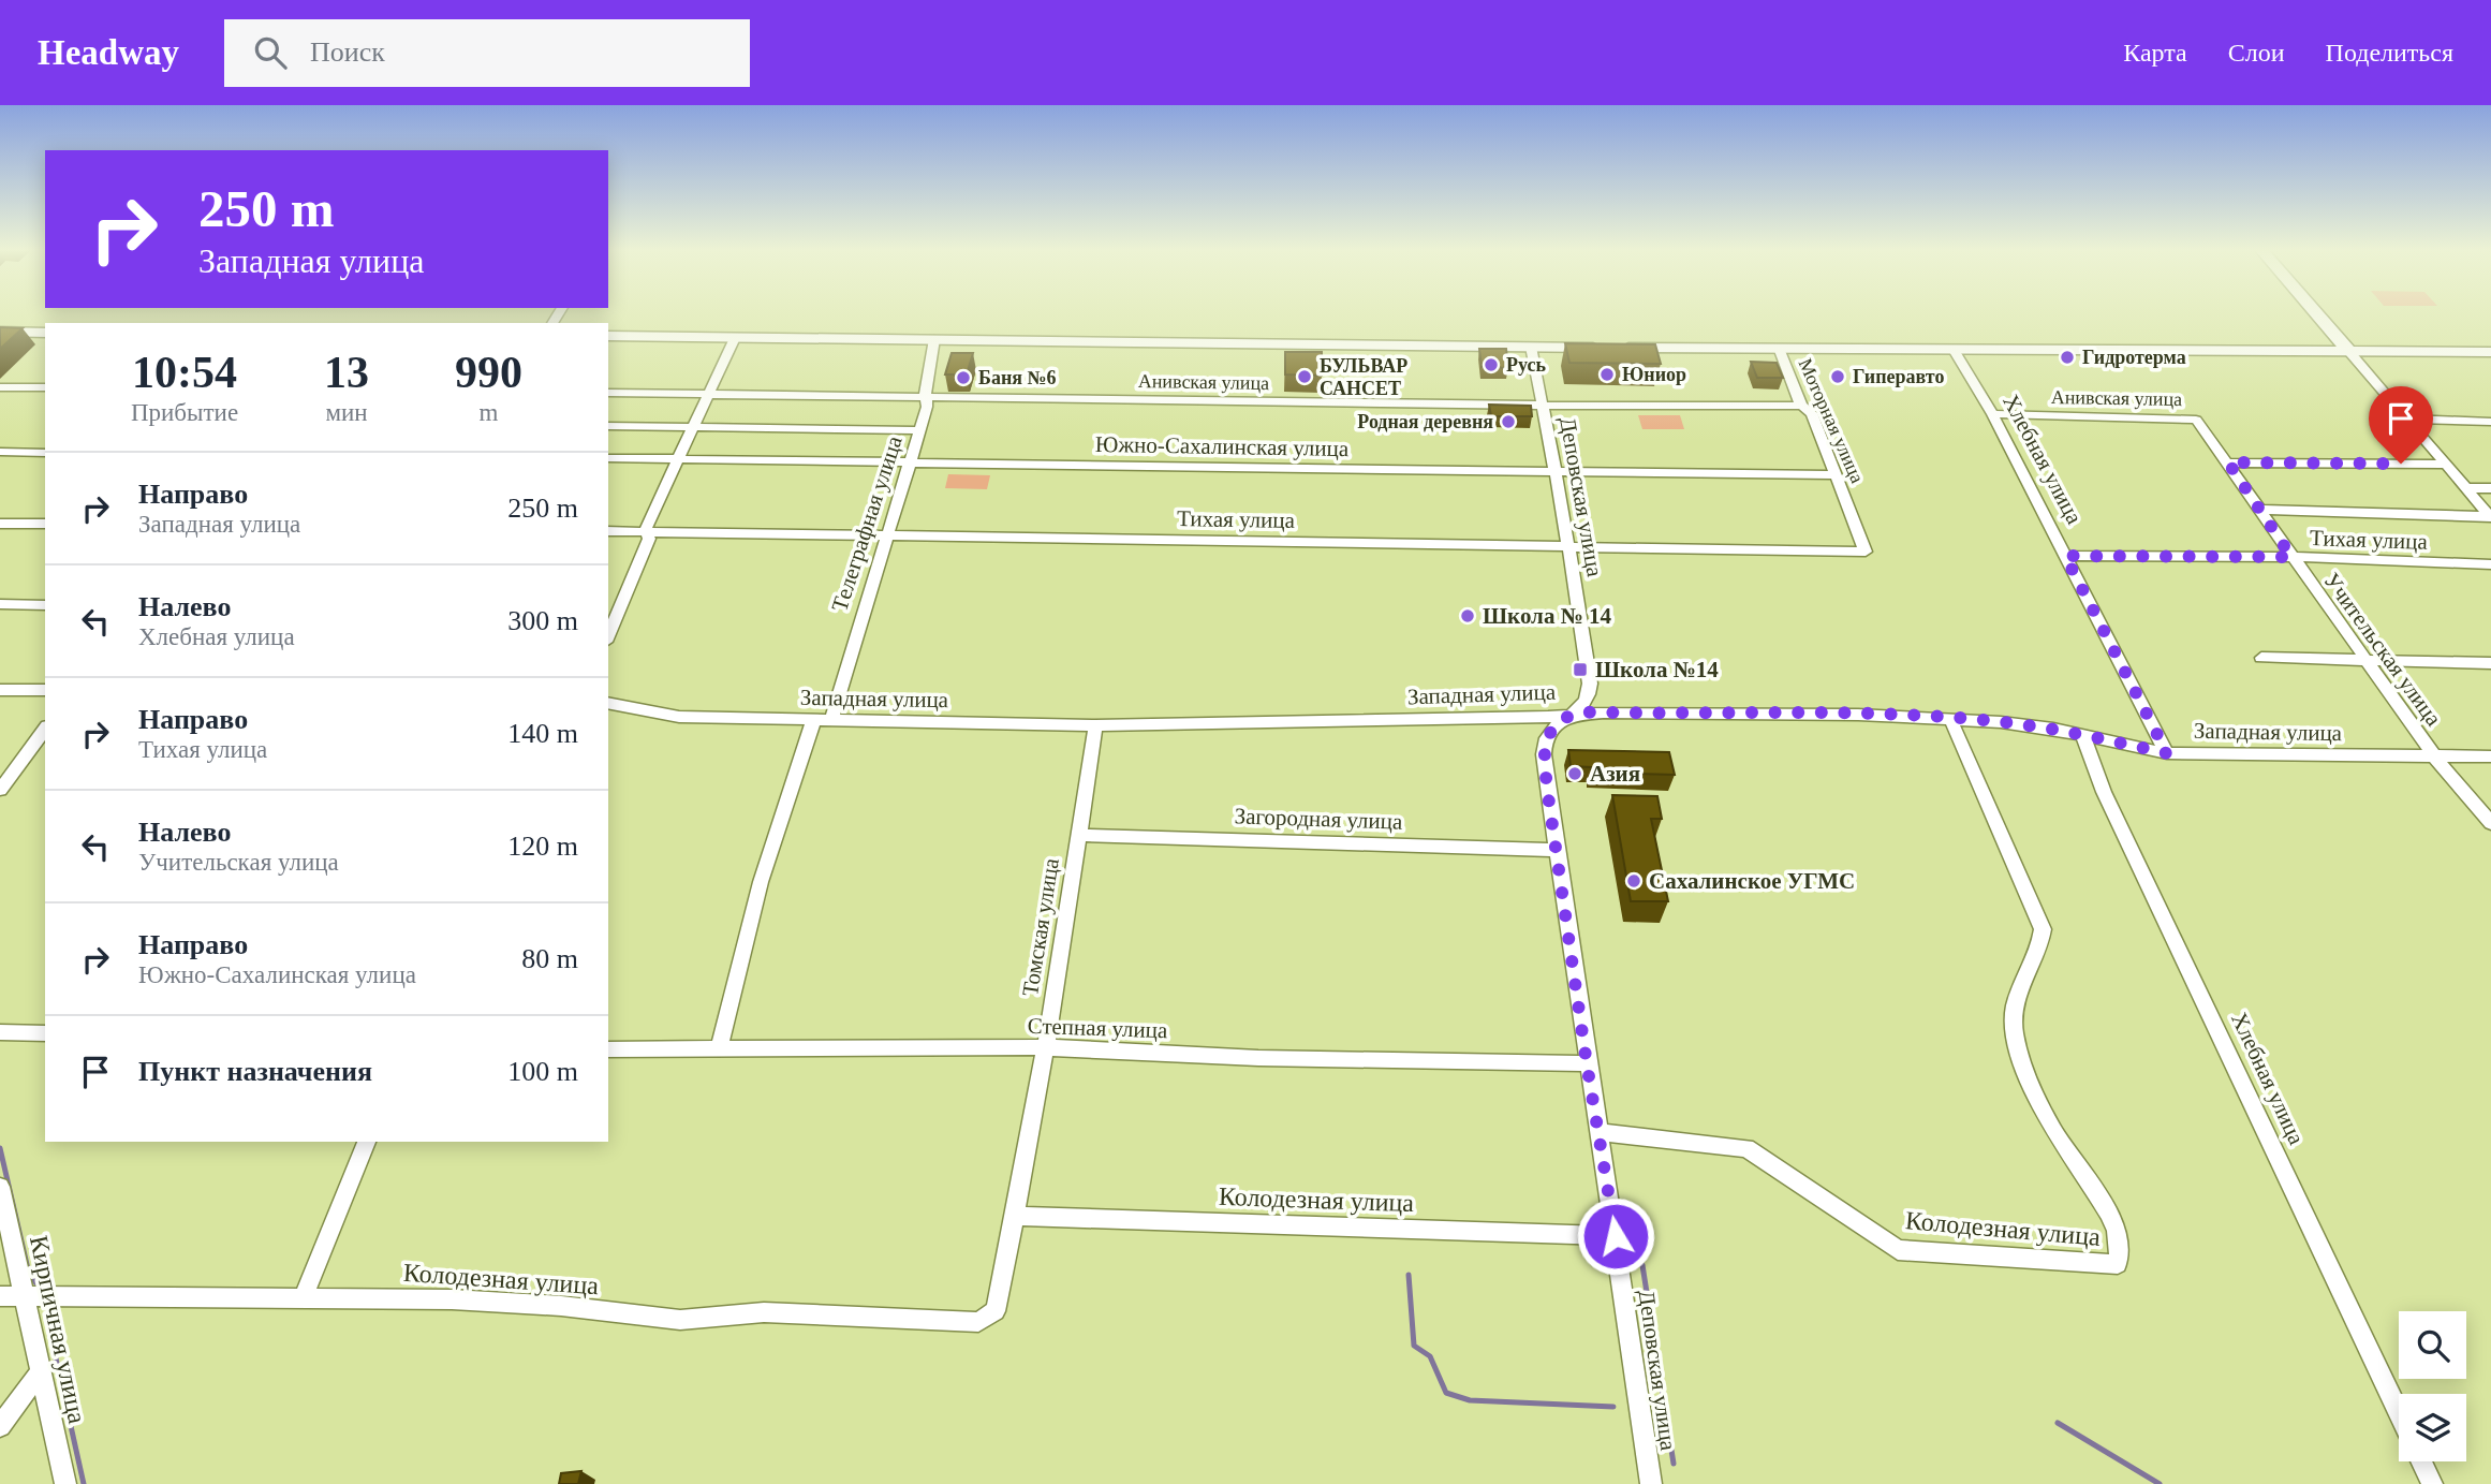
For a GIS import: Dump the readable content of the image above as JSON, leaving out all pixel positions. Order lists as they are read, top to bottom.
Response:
{
  "streets": {
    "street": [
      "Анивская улица",
      "Моторная улица",
      "Южно-Сахалинская улица",
      "Хлебная улица",
      "Деповская улица",
      "Тихая улица",
      "Телеграфная улица",
      "Учительская улица",
      "Западная улица",
      "Загородная улица",
      "Томская улица",
      "Степная улица",
      "Колодезная улица",
      "Кирпичная улица"
    ]
  },
  "crossings": [
    ["Анивская улица", "Моторная улица"],
    ["Анивская улица", "Хлебная улица"],
    ["Анивская улица", "Деповская улица"],
    ["Анивская улица", "Телеграфная улица"],
    ["Анивская улица", "Учительская улица"],
    ["Моторная улица", "Южно-Сахалинская улица"],
    ["Моторная улица", "Тихая улица"],
    ["Южно-Сахалинская улица", "Деповская улица"],
    ["Южно-Сахалинская улица", "Телеграфная улица"],
    ["Хлебная улица", "Тихая улица"],
    ["Хлебная улица", "Западная улица"],
    ["Деповская улица", "Тихая улица"],
    ["Деповская улица", "Западная улица"],
    ["Деповская улица", "Загородная улица"],
    ["Деповская улица", "Степная улица"],
    ["Деповская улица", "Колодезная улица"],
    ["Тихая улица", "Телеграфная улица"],
    ["Тихая улица", "Учительская улица"],
    ["Телеграфная улица", "Западная улица"],
    ["Учительская улица", "Западная улица"],
    ["Западная улица", "Томская улица"],
    ["Западная улица", "Колодезная улица"],
    ["Загородная улица", "Томская улица"],
    ["Томская улица", "Степная улица"],
    ["Томская улица", "Колодезная улица"],
    ["Колодезная улица", "Кирпичная улица"]
  ],
  "places": {
    "other": [
      "Гидротерма",
      "Русь",
      "Юниор",
      "БУЛЬВАР САНСЕТ",
      "Гиперавто",
      "Баня №6",
      "Родная деревня",
      "Школа № 14",
      "Азия",
      "Сахалинское УГМС"
    ],
    "transit": ["Школа №14"]
  },
  "page": {
    "header": "Headway",
    "search": "Поиск",
    "nav": ["Карта", "Слои", "Поделиться"],
    "turn": ["250 m", "Западная улица"],
    "eta": [
      "10:54",
      "Прибытие",
      "13",
      "мин",
      "990",
      "m"
    ],
    "list": [
      {
        "name": "Направо",
        "note": "Западная улица",
        "value": "250 m"
      },
      {
        "name": "Налево",
        "note": "Хлебная улица",
        "value": "300 m"
      },
      {
        "name": "Направо",
        "note": "Тихая улица",
        "value": "140 m"
      },
      {
        "name": "Налево",
        "note": "Учительская улица",
        "value": "120 m"
      },
      {
        "name": "Направо",
        "note": "Южно-Сахалинская улица",
        "value": "80 m"
      },
      {
        "name": "Пункт назначения",
        "value": "100 m"
      }
    ]
  }
}
